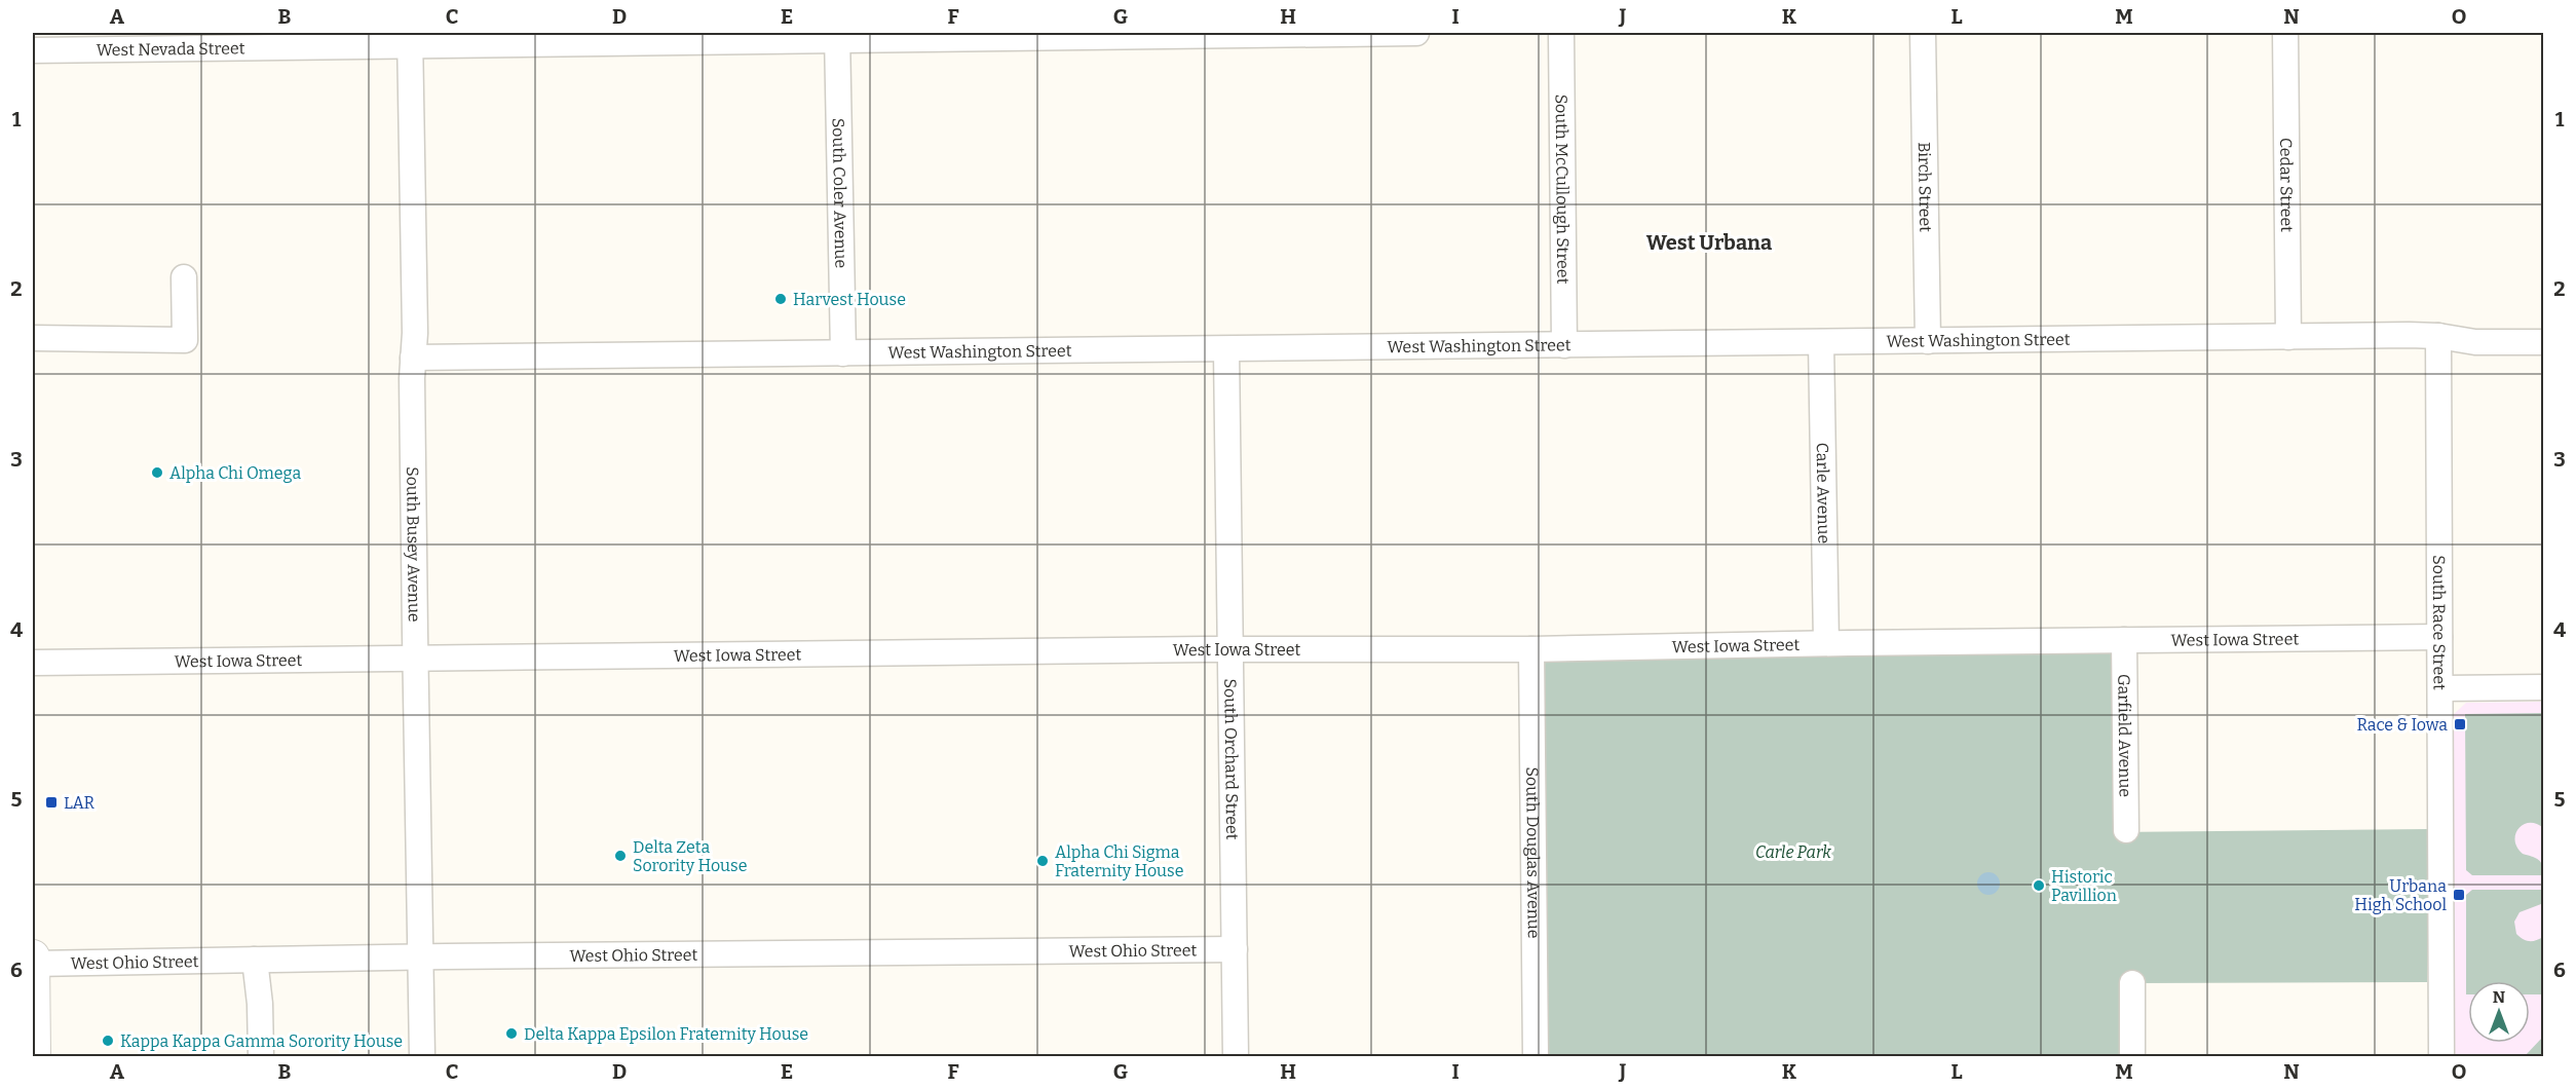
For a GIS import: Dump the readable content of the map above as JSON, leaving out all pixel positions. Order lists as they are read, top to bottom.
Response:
{
  "streets": {
    "street": [
      "West Nevada Street",
      "Cedar Street",
      "Birch Street",
      "South McCullough Street",
      "South Coler Avenue",
      "West Washington Street",
      "Carle Avenue",
      "South Busey Avenue",
      "South Race Street",
      "West Iowa Street",
      "Garfield Avenue",
      "South Orchard Street",
      "South Douglas Avenue",
      "West Ohio Street"
    ]
  },
  "crossings": [
    ["West Nevada Street", "South Coler Avenue"],
    ["West Nevada Street", "South Busey Avenue"],
    ["Cedar Street", "West Washington Street"],
    ["Birch Street", "West Washington Street"],
    ["South McCullough Street", "West Washington Street"],
    ["South Coler Avenue", "West Washington Street"],
    ["West Washington Street", "Carle Avenue"],
    ["West Washington Street", "South Busey Avenue"],
    ["West Washington Street", "South Race Street"],
    ["West Washington Street", "South Orchard Street"],
    ["Carle Avenue", "West Iowa Street"],
    ["South Busey Avenue", "West Iowa Street"],
    ["South Busey Avenue", "West Ohio Street"],
    ["South Race Street", "West Iowa Street"],
    ["West Iowa Street", "Garfield Avenue"],
    ["West Iowa Street", "South Orchard Street"],
    ["West Iowa Street", "South Douglas Avenue"],
    ["South Orchard Street", "West Ohio Street"]
  ],
  "districts": ["West Urbana"],
  "parks": ["Carle Park"],
  "places": {
    "other": [
      "Harvest House",
      "Alpha Chi Omega",
      "Delta Zeta Sorority House",
      "Alpha Chi Sigma Fraternity House",
      "Historic Pavillion",
      "Delta Kappa Epsilon Fraternity House",
      "Kappa Kappa Gamma Sorority House"
    ],
    "transit": ["Race & Iowa", "LAR", "Urbana High School"]
  },
  "north": "top",
  "grid": {
    "columns": [
      "A",
      "B",
      "C",
      "D",
      "E",
      "F",
      "G",
      "H",
      "I",
      "J",
      "K",
      "L",
      "M",
      "N",
      "O"
    ],
    "rows": [
      "1",
      "2",
      "3",
      "4",
      "5",
      "6"
    ]
  }
}
